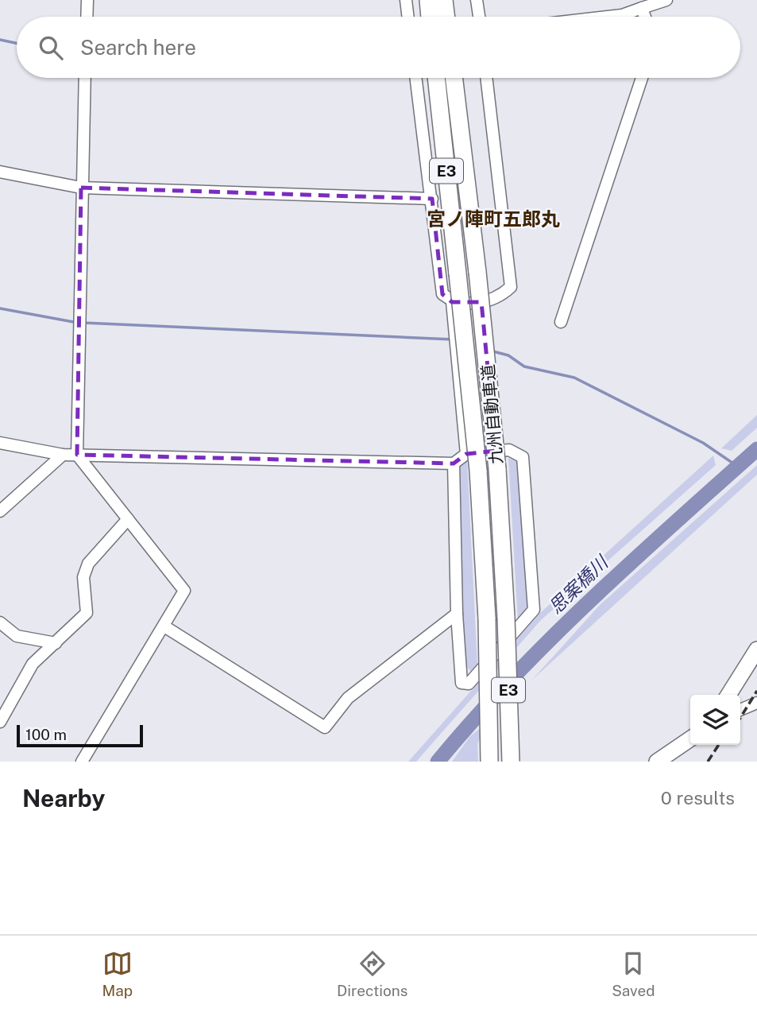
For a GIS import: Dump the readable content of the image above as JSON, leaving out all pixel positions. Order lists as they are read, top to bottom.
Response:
{
  "streets": {
    "highway": ["E3", "九州自動車道"]
  },
  "districts": ["宮ノ陣町五郎丸"],
  "water": ["思案橋川"],
  "scale_bar": "100 m",
  "page": {
    "search": "Search here",
    "scale": "100 m",
    "heading": ["Nearby", "0 results"],
    "nav": ["Map", "Directions", "Saved"]
  }
}
